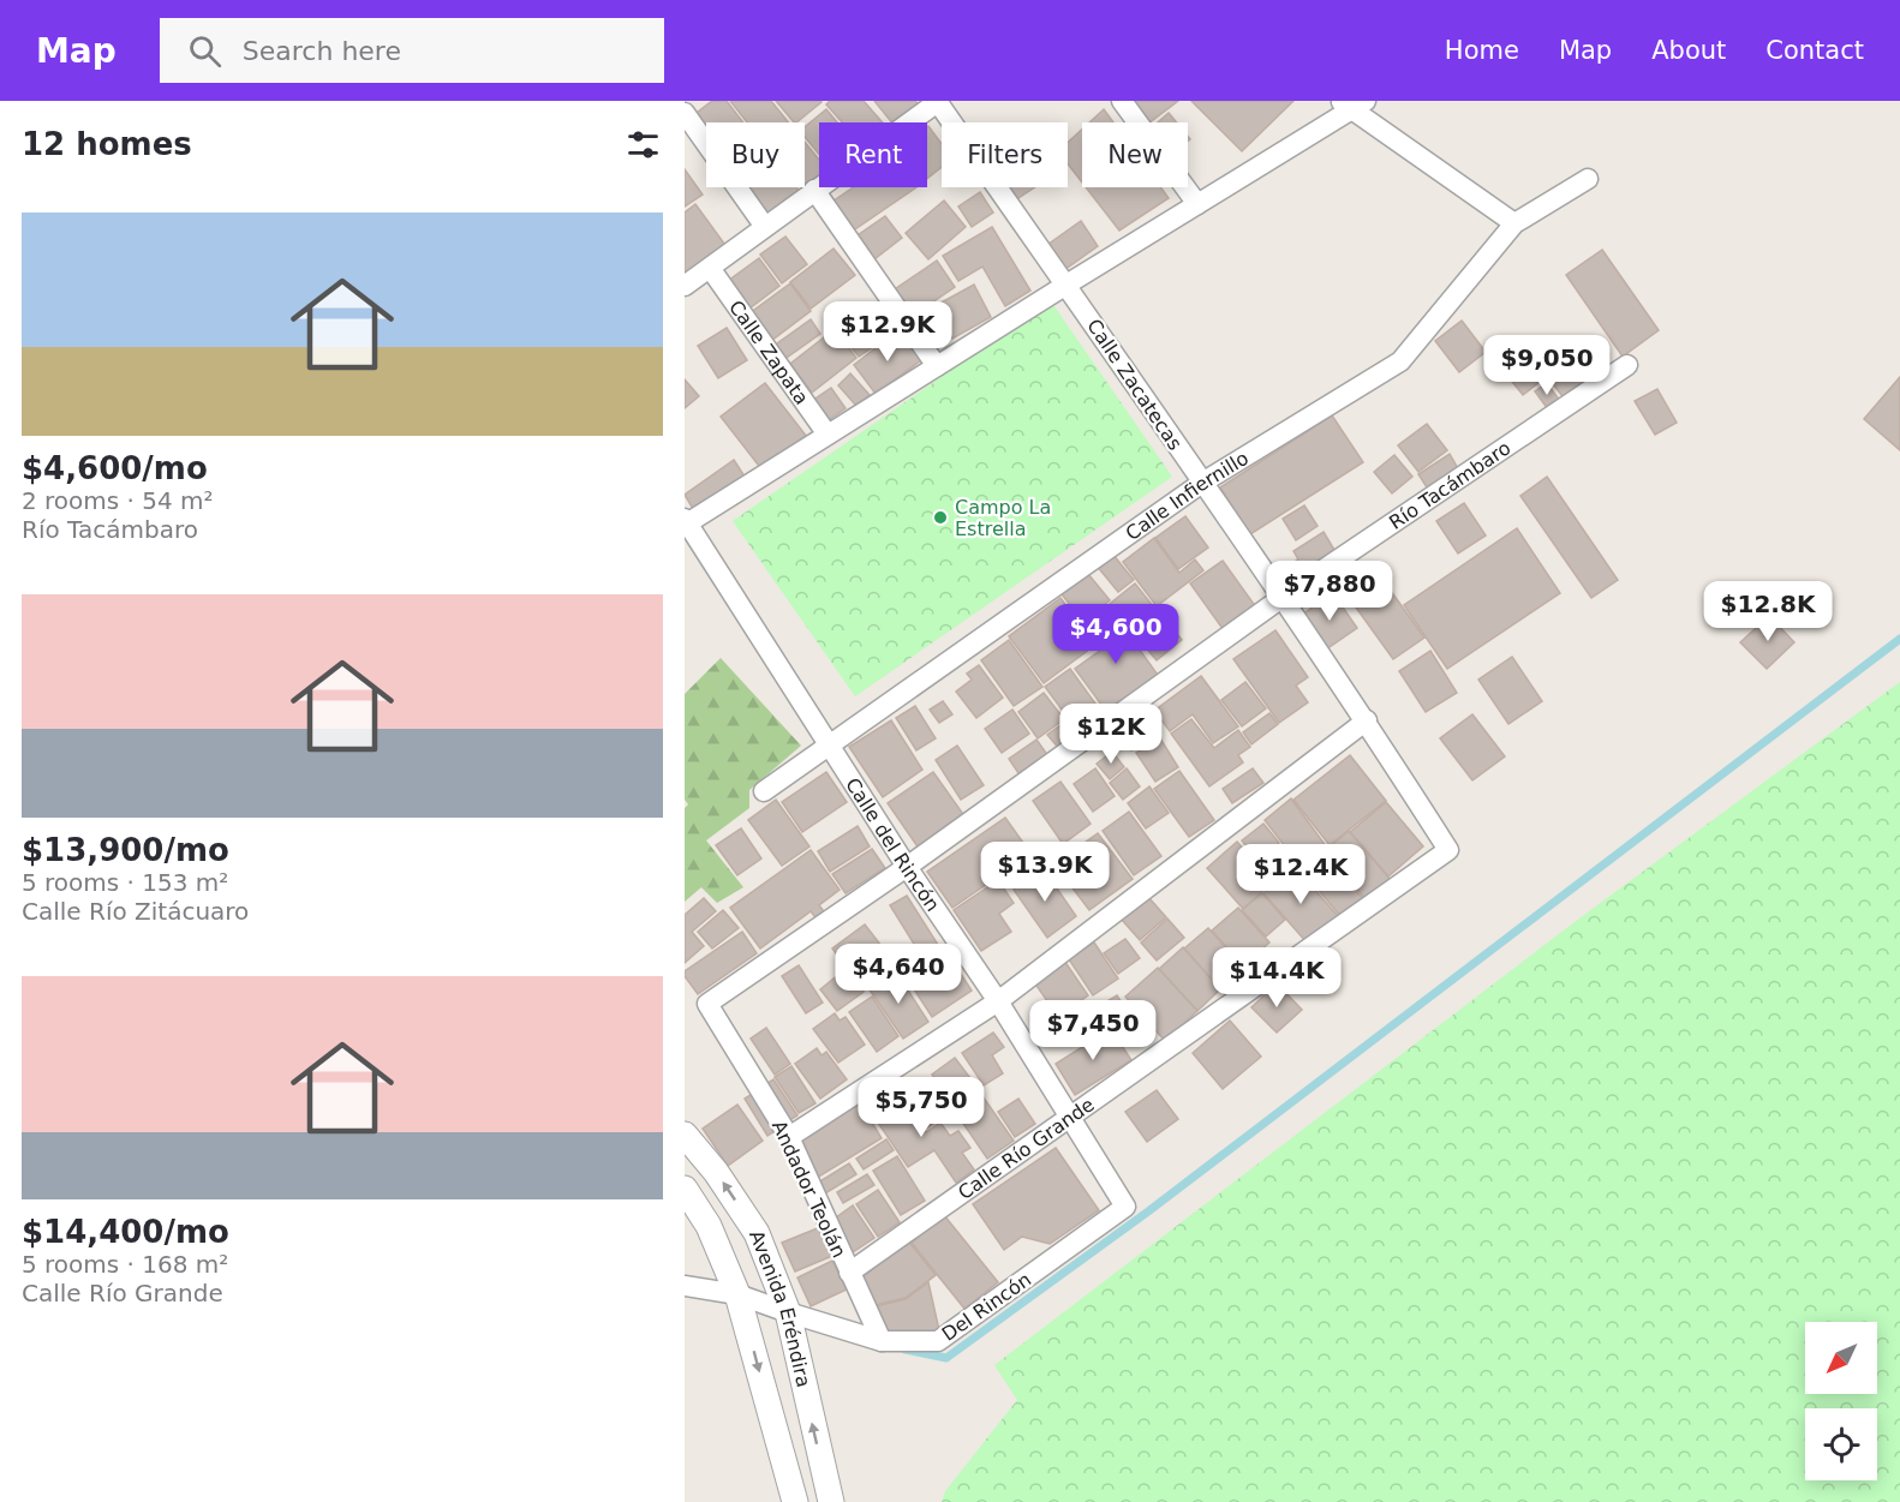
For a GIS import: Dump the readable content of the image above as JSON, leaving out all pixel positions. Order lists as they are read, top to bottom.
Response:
{
  "streets": {
    "street": [
      "Calle Zapata",
      "Calle Zacatecas",
      "Río Tacámbaro",
      "Calle Infiernillo",
      "Calle del Rincón",
      "Calle Río Grande",
      "Andador Teolán",
      "Del Rincón",
      "Avenida Eréndira"
    ]
  },
  "crossings": [
    ["Calle Zacatecas", "Río Tacámbaro"],
    ["Calle Zacatecas", "Calle Infiernillo"],
    ["Calle Zacatecas", "Calle Río Grande"],
    ["Río Tacámbaro", "Calle del Rincón"],
    ["Río Tacámbaro", "Andador Teolán"],
    ["Calle Infiernillo", "Calle del Rincón"],
    ["Calle del Rincón", "Calle Río Grande"],
    ["Calle del Rincón", "Del Rincón"],
    ["Calle Río Grande", "Andador Teolán"],
    ["Andador Teolán", "Del Rincón"],
    ["Del Rincón", "Avenida Eréndira"]
  ],
  "places": ["Campo La Estrella"],
  "north": "bottom left",
  "page": {
    "header": "Map",
    "search": "Search here",
    "nav": [
      "Home",
      "Map",
      "About",
      "Contact"
    ],
    "heading": "12 homes",
    "chip": [
      "Buy",
      "Rent",
      "Filters",
      "New"
    ],
    "list": [
      {
        "name": "$4,600/mo",
        "note": "2 rooms · 54 m² · Río Tacámbaro"
      },
      {
        "name": "$13,900/mo",
        "note": "5 rooms · 153 m² · Calle Río Zitácuaro"
      },
      {
        "name": "$14,400/mo",
        "note": "5 rooms · 168 m² · Calle Río Grande"
      }
    ],
    "price": [
      "$12.9K",
      "$9,050",
      "$7,880",
      "$12.8K",
      "$4,600",
      "$12K",
      "$13.9K",
      "$12.4K",
      "$4,640",
      "$14.4K",
      "$7,450",
      "$5,750"
    ]
  }
}
